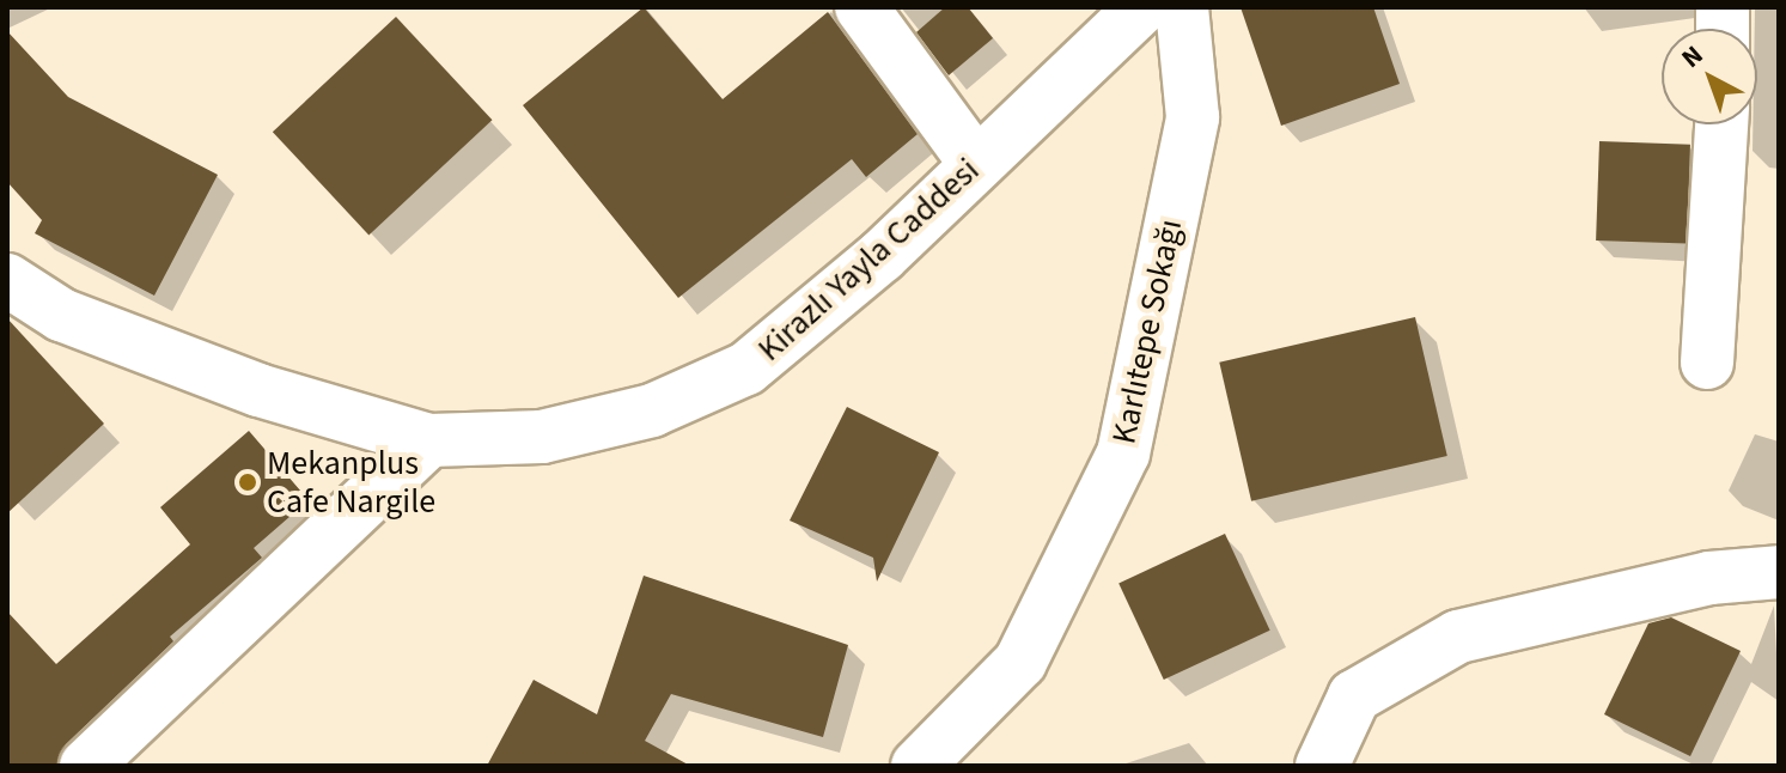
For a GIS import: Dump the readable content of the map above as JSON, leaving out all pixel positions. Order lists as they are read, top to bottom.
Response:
{
  "streets": {
    "street": ["Kirazlı Yayla Caddesi", "Karlıtepe Sokağı"]
  },
  "places": ["Mekanplus Cafe Nargile"],
  "north": "top left"
}
